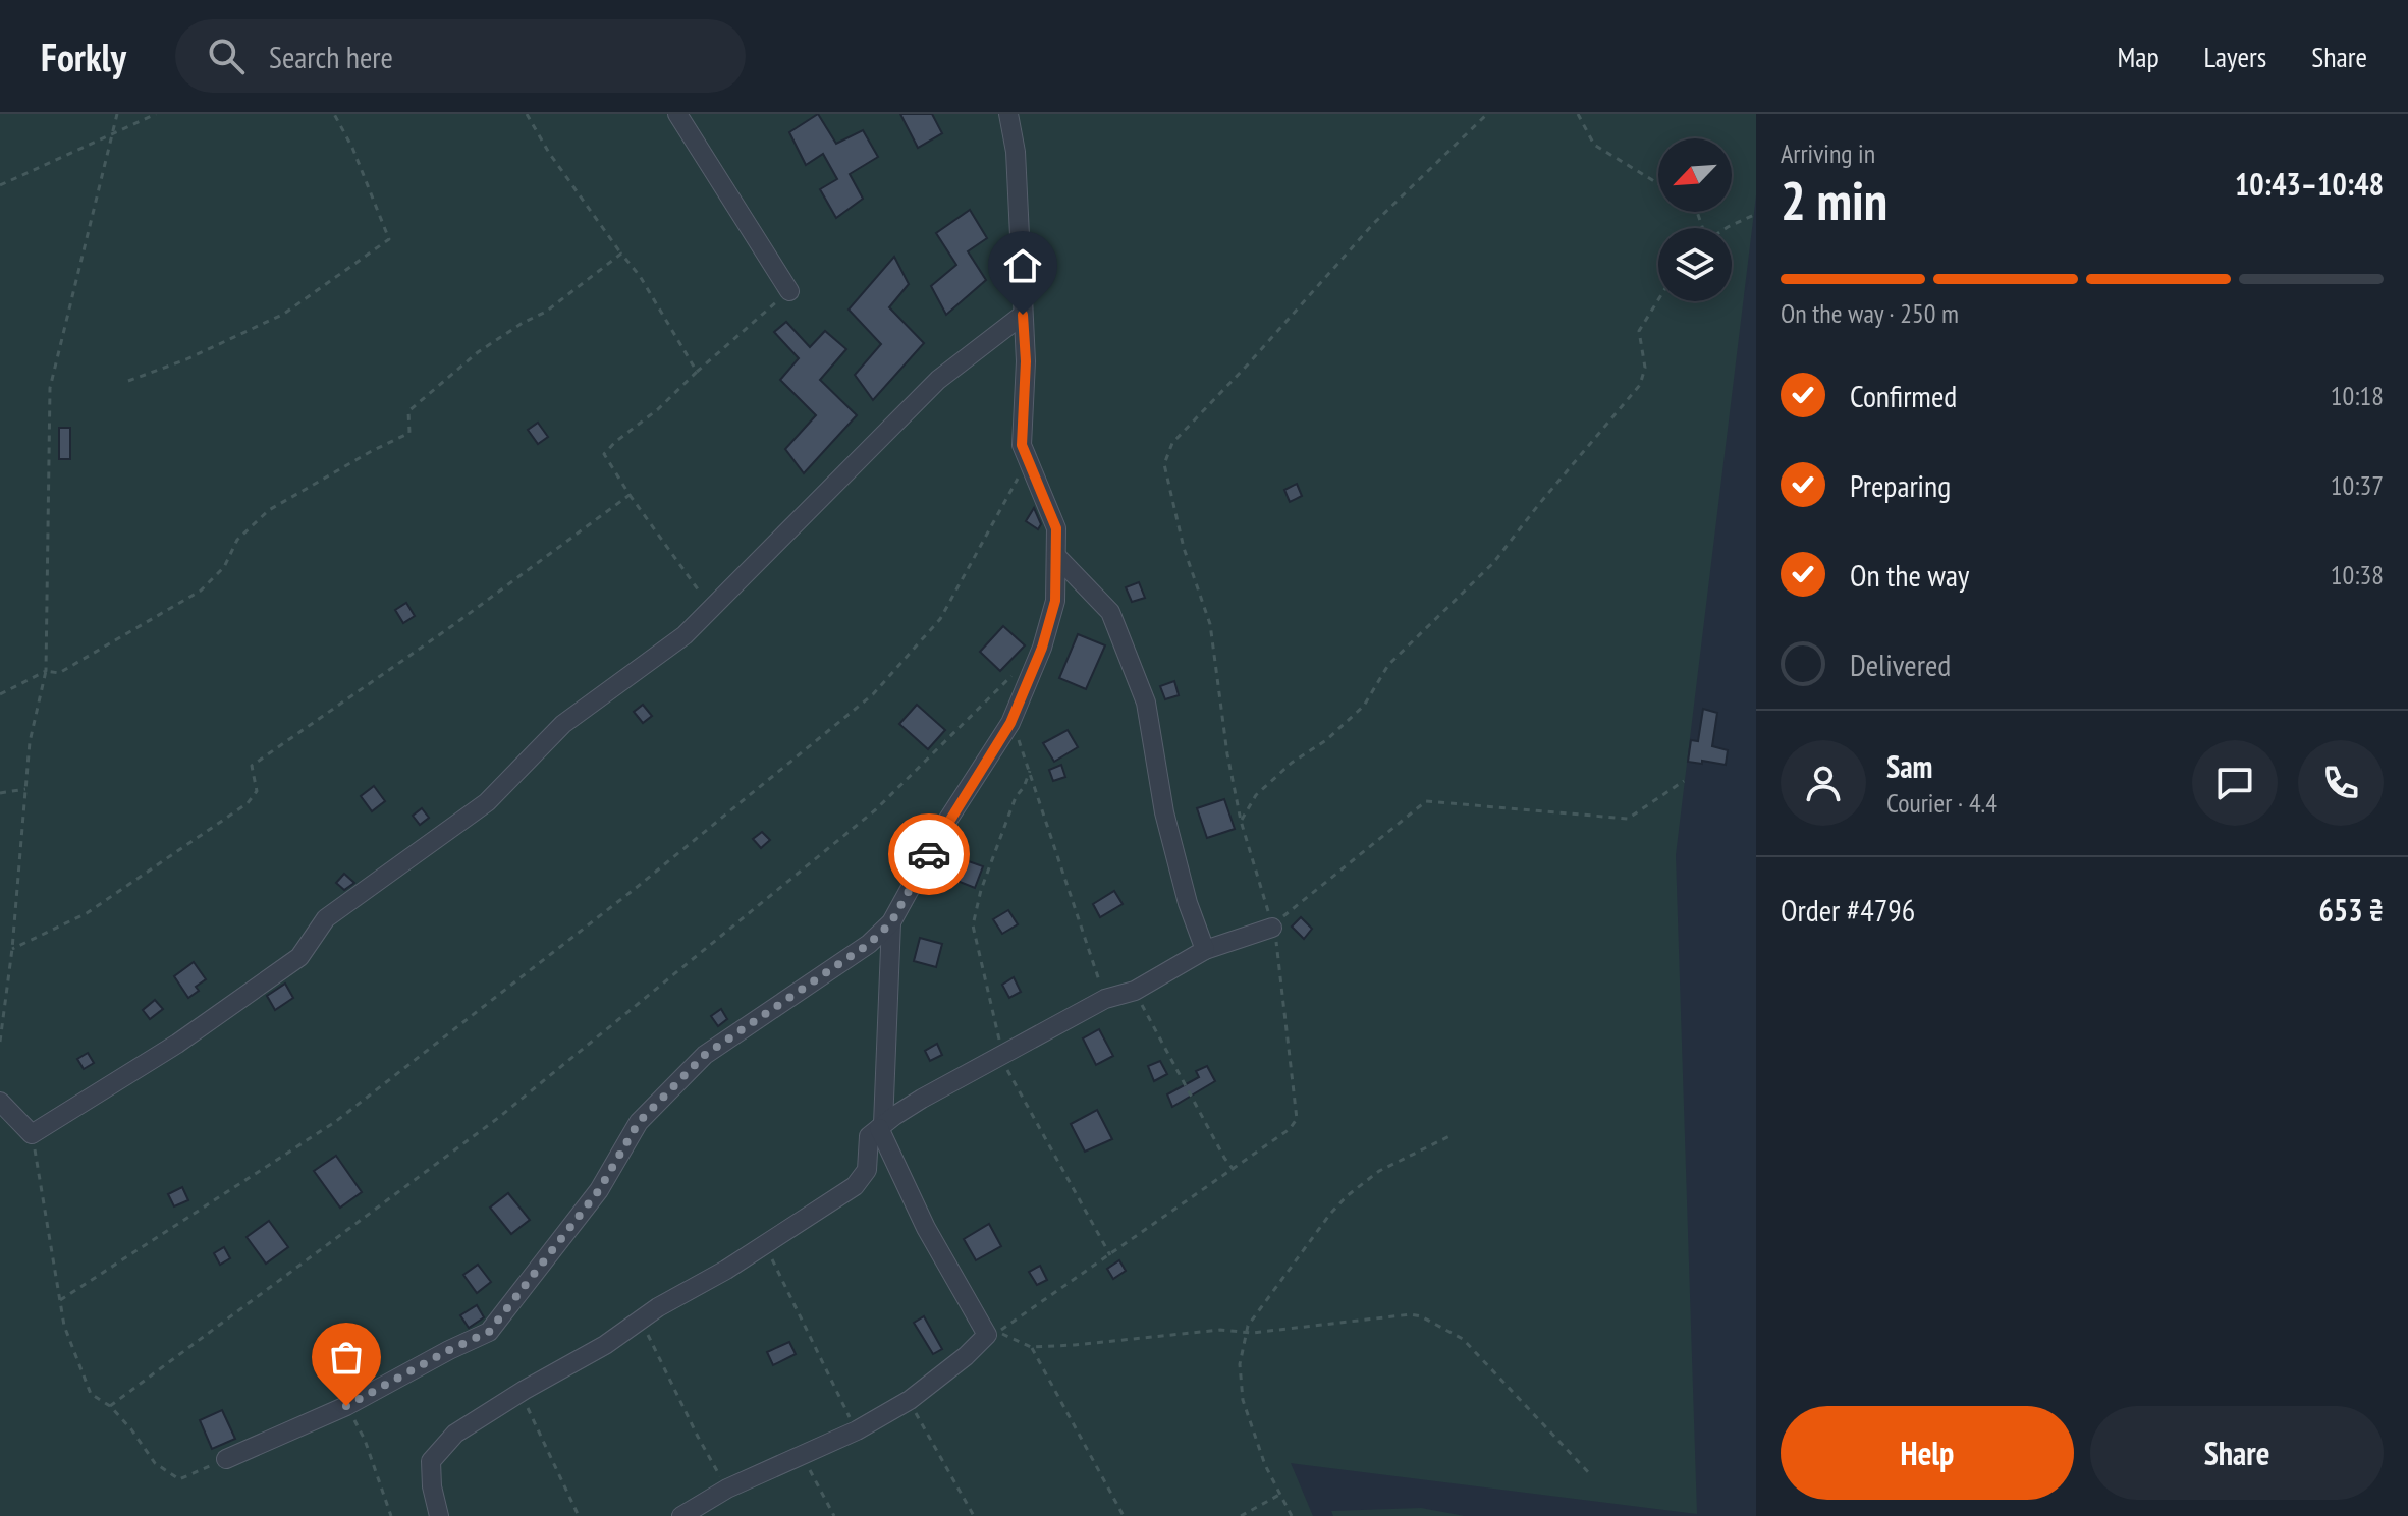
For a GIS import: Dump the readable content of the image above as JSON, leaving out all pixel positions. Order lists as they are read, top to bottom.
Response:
{
  "north": "bottom left",
  "page": {
    "header": "Forkly",
    "search": "Search here",
    "nav": ["Map", "Layers", "Share"],
    "heading": ["2 min", "Arriving in", "10:43–10:48"],
    "panel": [
      "Sam",
      "Courier · 4.4",
      "Order #4796",
      "653 ₴"
    ],
    "bar": "On the way · 250 m",
    "list": [
      ["Confirmed", "10:18"],
      ["Preparing", "10:37"],
      ["On the way", "10:38"],
      "Delivered"
    ],
    "buttons": ["Help", "Share"]
  }
}
